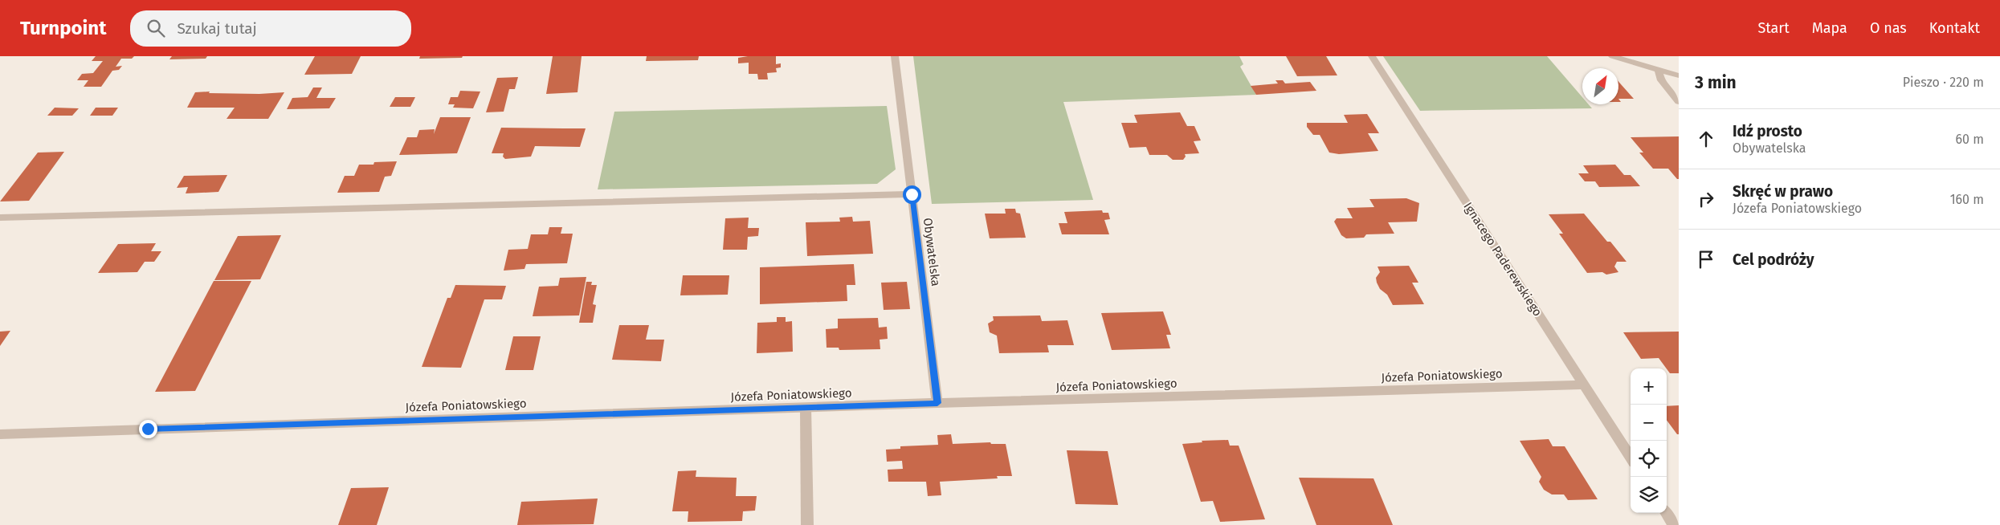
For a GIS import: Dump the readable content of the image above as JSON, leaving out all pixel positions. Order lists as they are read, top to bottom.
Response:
{
  "streets": {
    "street": ["Obywatelska", "Ignacego Paderewskiego", "Józefa Poniatowskiego"]
  },
  "crossings": [
    ["Obywatelska", "Józefa Poniatowskiego"],
    ["Ignacego Paderewskiego", "Józefa Poniatowskiego"]
  ],
  "north": "top right",
  "page": {
    "header": "Turnpoint",
    "search": "Szukaj tutaj",
    "nav": [
      "Start",
      "Mapa",
      "O nas",
      "Kontakt"
    ],
    "heading": ["3 min", "Pieszo · 220 m"],
    "list": [
      ["Idź prosto", "Obywatelska", "60 m"],
      ["Skręć w prawo", "Józefa Poniatowskiego", "160 m"],
      "Cel podróży"
    ],
    "map_buttons": ["+", "−"]
  }
}
